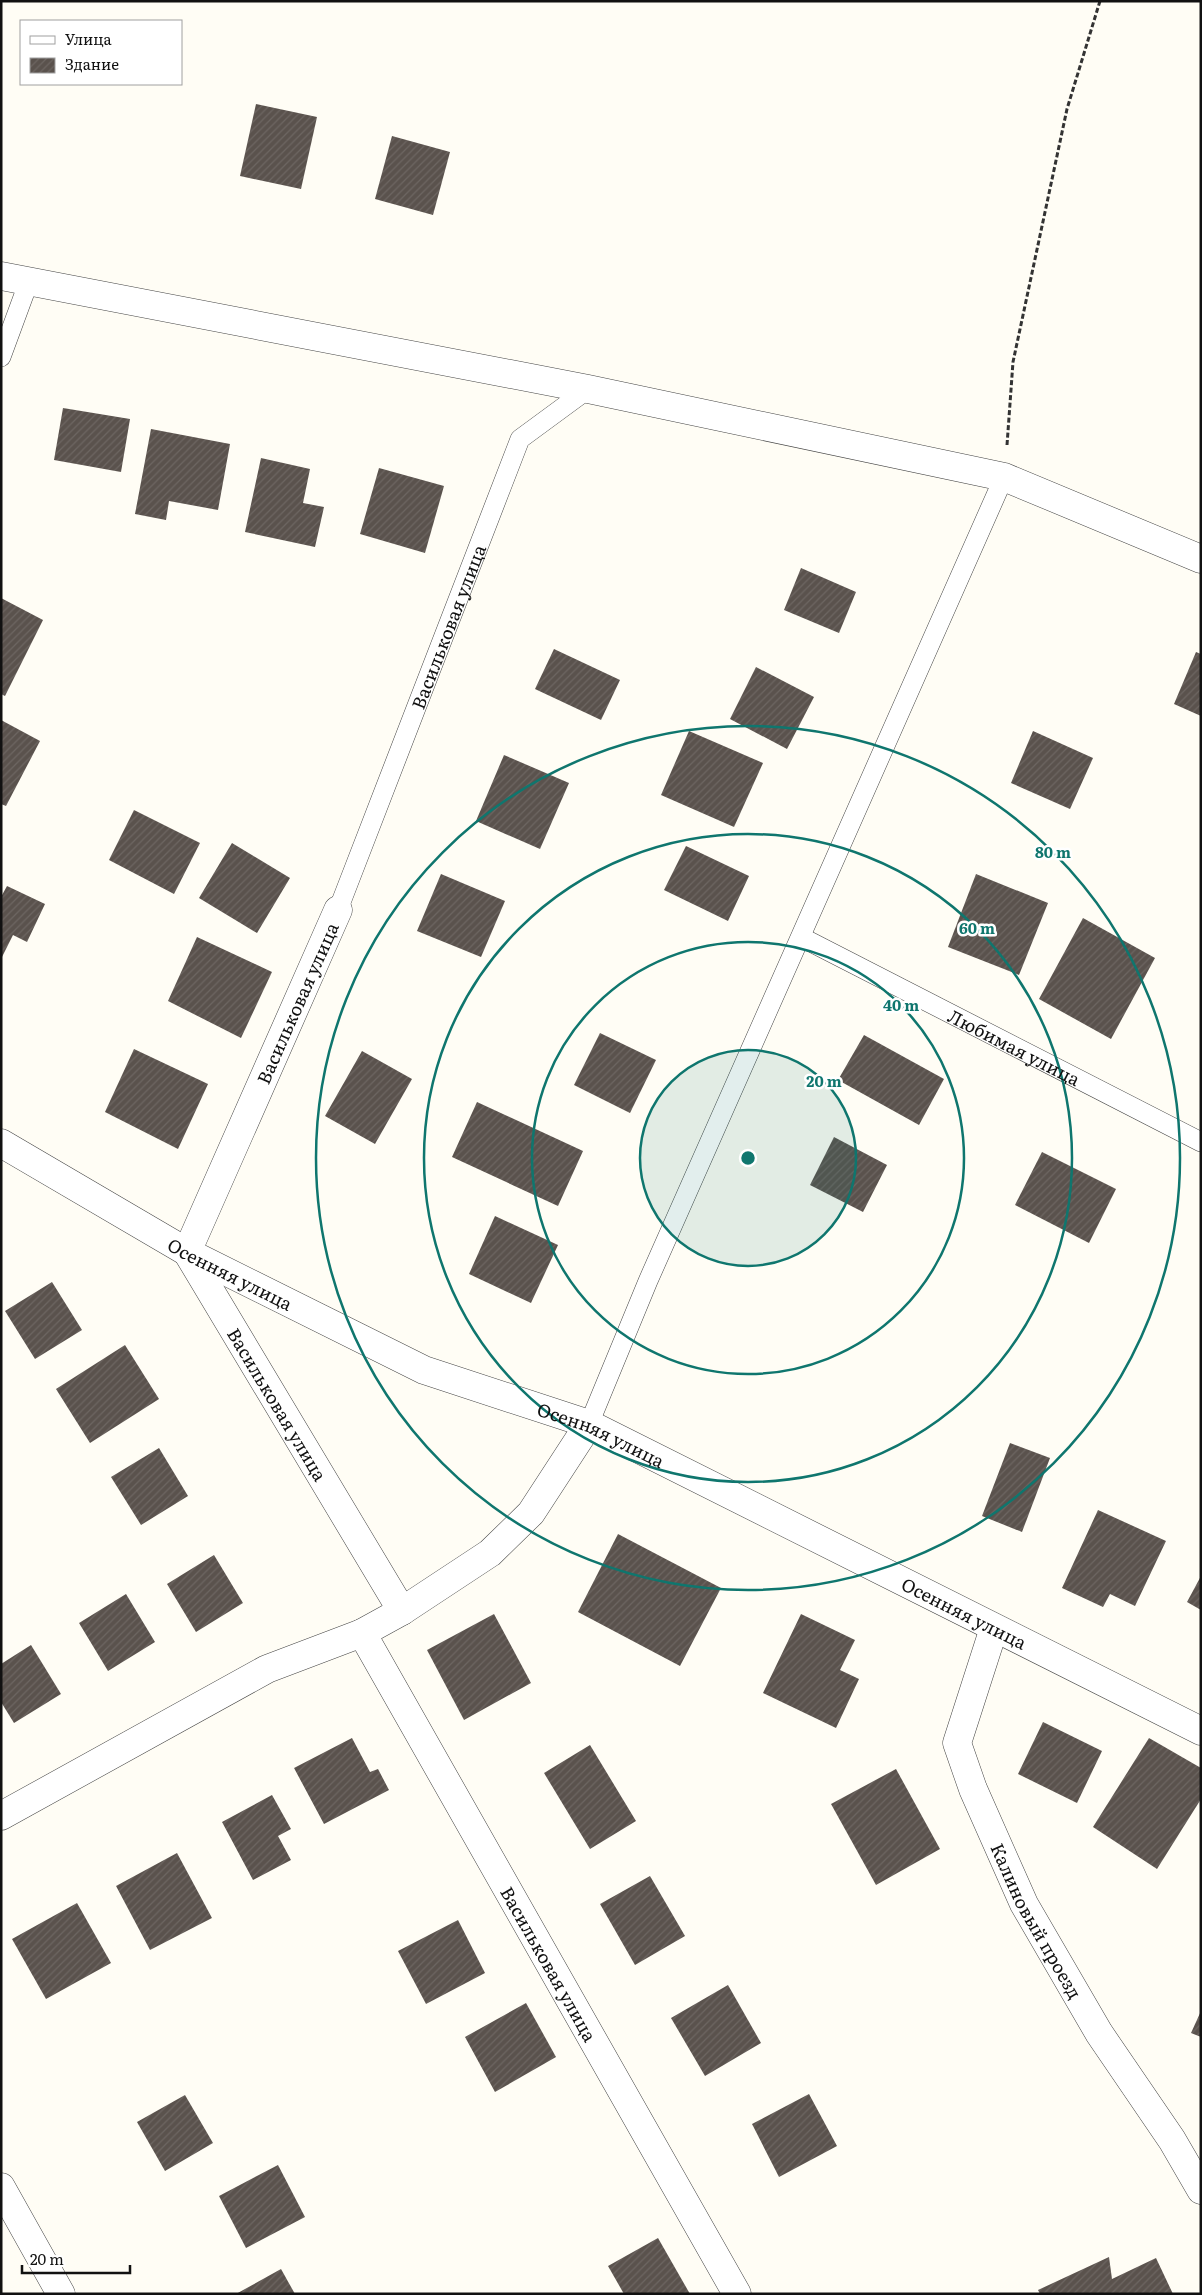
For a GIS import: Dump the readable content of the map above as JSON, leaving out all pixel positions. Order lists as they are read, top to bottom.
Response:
{
  "streets": {
    "street": ["Васильковая улица", "Осенняя улица", "Калиновый проезд"],
    "lane": ["Любимая улица"]
  },
  "crossings": [
    ["Васильковая улица", "Осенняя улица"],
    ["Осенняя улица", "Калиновый проезд"]
  ],
  "legend": ["Улица", "Здание"],
  "scale_bar": "20 m",
  "rings": [
    "80 m",
    "60 m",
    "40 m",
    "20 m"
  ]
}
